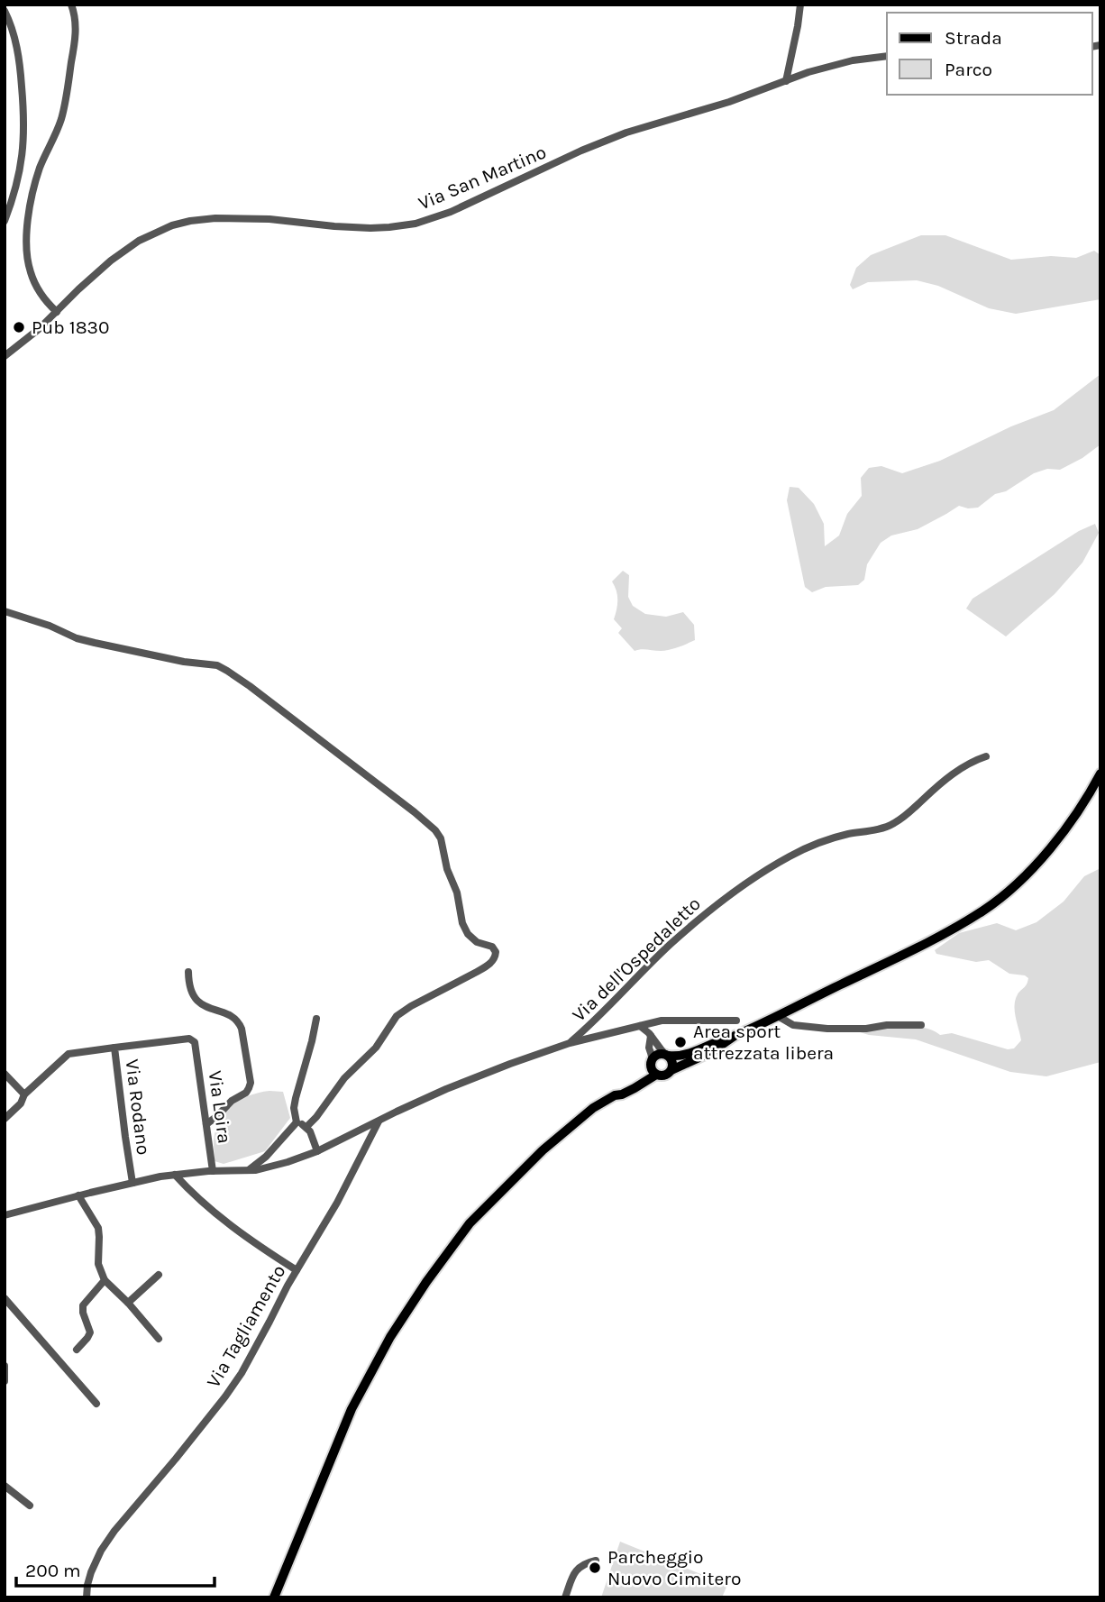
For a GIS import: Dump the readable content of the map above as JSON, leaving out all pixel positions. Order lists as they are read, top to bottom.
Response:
{
  "streets": {
    "street": [
      "Via San Martino",
      "Via dell'Ospedaletto",
      "Via Rodano",
      "Via Loira",
      "Via Tagliamento"
    ]
  },
  "crossings": [
    ["Via Rodano", "Via Loira"]
  ],
  "places": ["Pub 1830", "Area sport attrezzata libera", "Parcheggio Nuovo Cimitero"],
  "legend": ["Strada", "Parco"],
  "scale_bar": "200 m"
}
